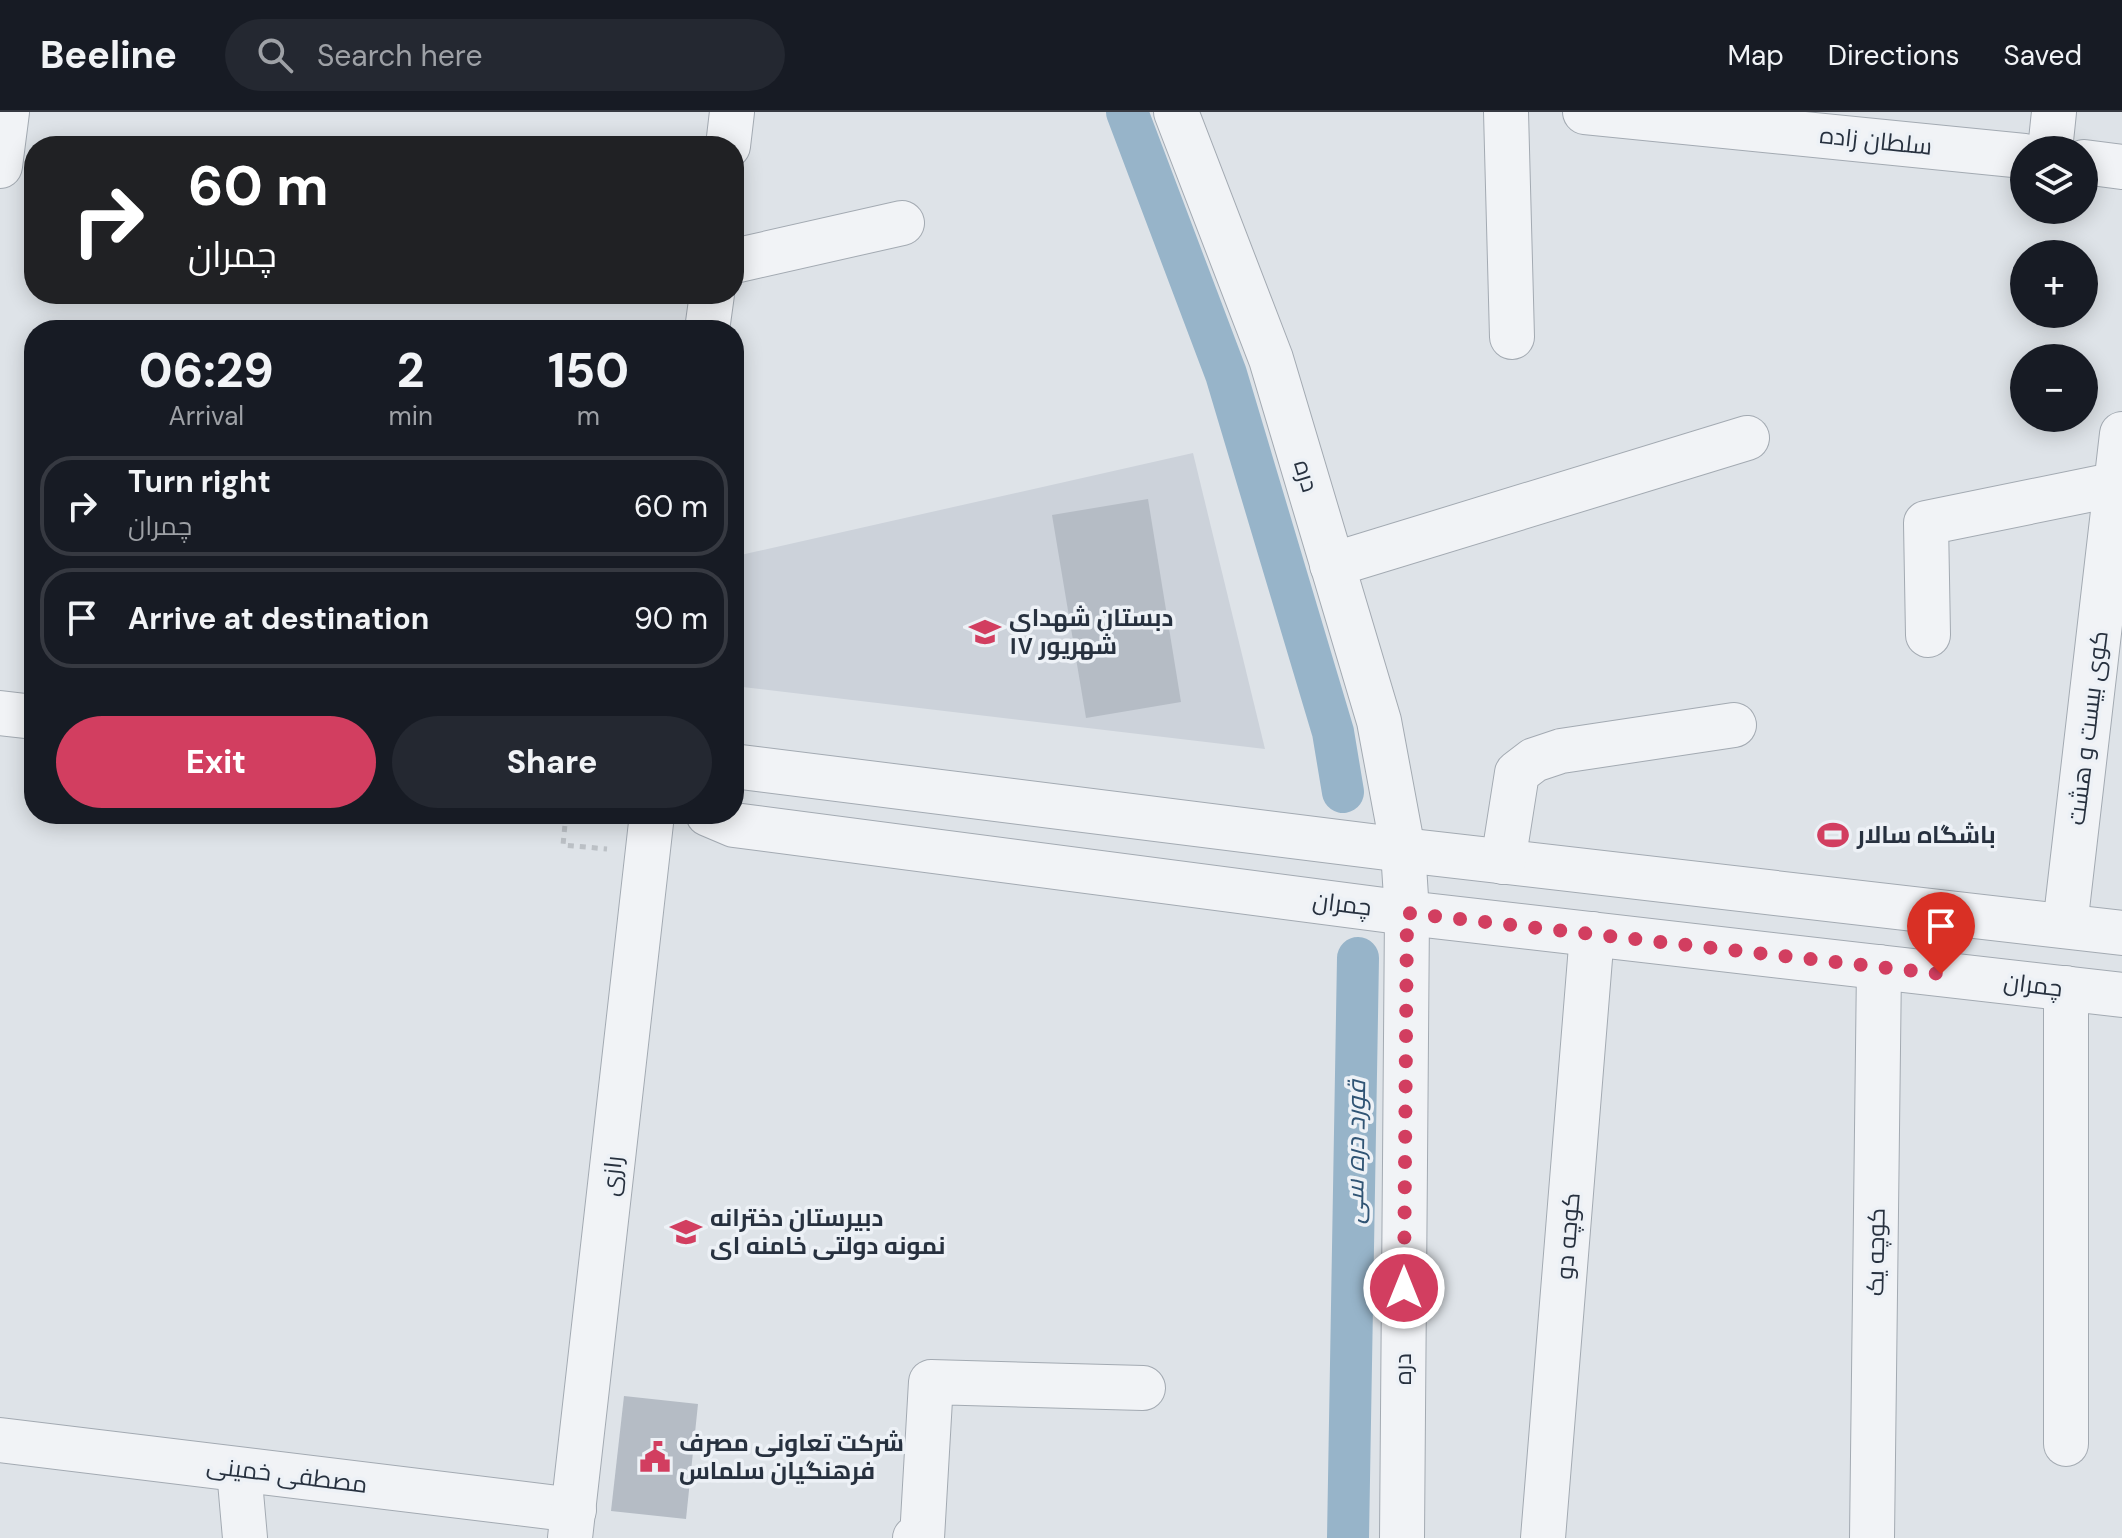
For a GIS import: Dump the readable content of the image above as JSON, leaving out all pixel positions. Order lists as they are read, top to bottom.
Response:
{
  "streets": {
    "street": [
      "سلطان زاده",
      "دره",
      "کوی بیست و هشت",
      "چمران",
      "رازی",
      "کوچه دو",
      "کوچه یک",
      "مصطفی خمینی"
    ]
  },
  "crossings": [
    ["دره", "چمران"],
    ["چمران", "کوچه دو"],
    ["چمران", "کوچه یک"],
    ["رازی", "مصطفی خمینی"]
  ],
  "water": ["قورد دره سی"],
  "places": {
    "school or university": ["دبستان شهدای ۱۷ شهریور", "دبیرستان دخترانه نمونه دولتی خامنه ای"],
    "sports": ["باشگاه سالار"],
    "public building": ["شرکت تعاونی مصرف فرهنگیان سلماس"]
  },
  "page": {
    "header": "Beeline",
    "search": "Search here",
    "nav": ["Map", "Directions", "Saved"],
    "map_buttons": ["+", "−"],
    "turn": ["60 m", "چمران"],
    "eta": [
      "06:29",
      "Arrival",
      "2",
      "min",
      "150",
      "m"
    ],
    "list": [
      {
        "name": "Turn right",
        "note": "چمران",
        "value": "60 m"
      },
      {
        "name": "Arrive at destination",
        "value": "90 m"
      }
    ],
    "buttons": ["Exit", "Share"]
  }
}
